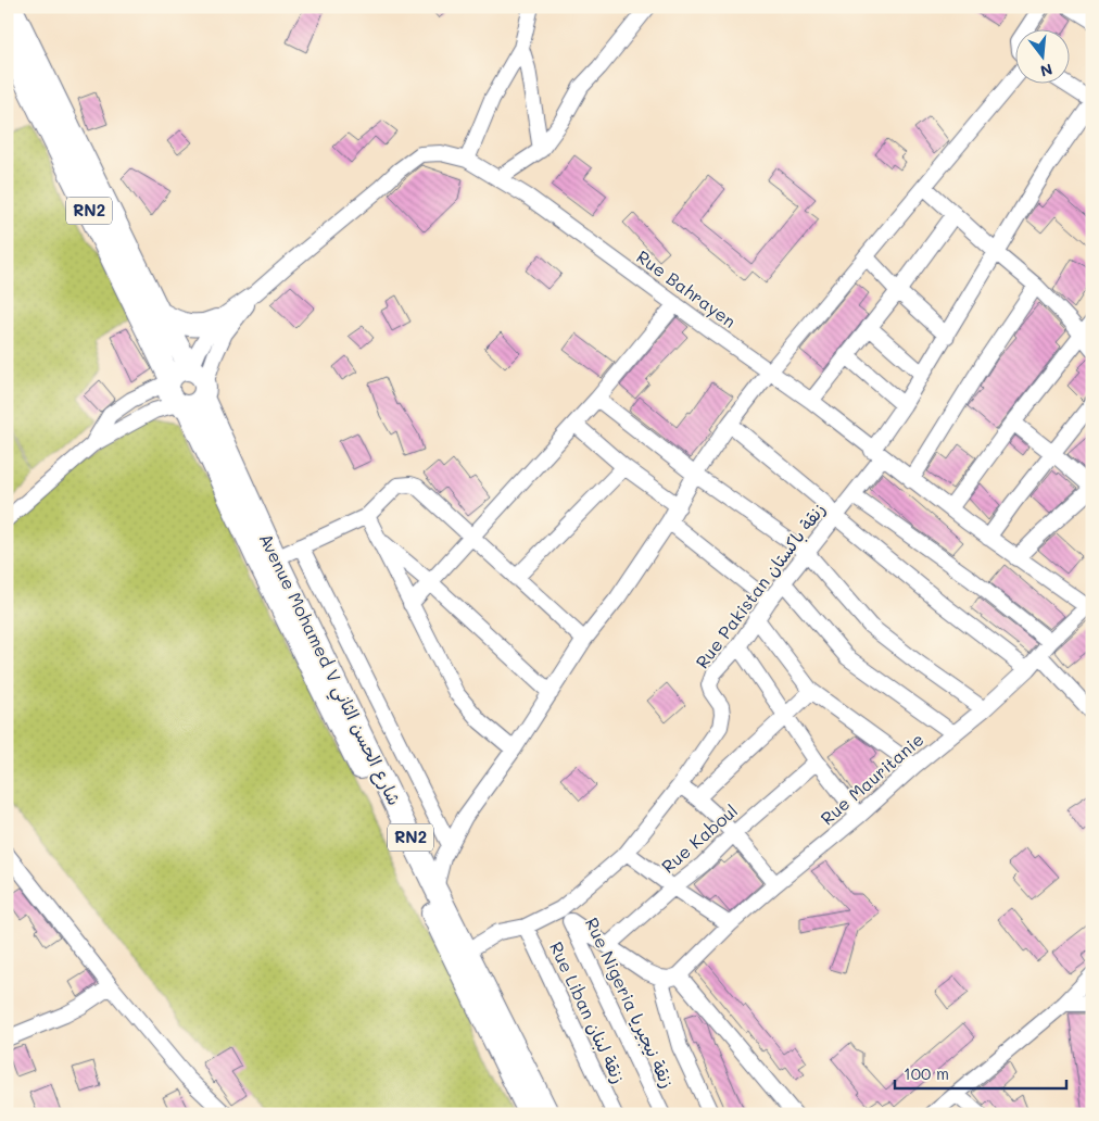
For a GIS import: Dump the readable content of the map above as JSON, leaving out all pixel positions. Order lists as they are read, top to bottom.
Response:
{
  "streets": {
    "highway": ["RN2", "Avenue Mohamed V شارع الحسن الثاني"],
    "street": [
      "Rue Bahrayen",
      "Rue Pakistan زنقة باكستان",
      "Rue Mauritanie",
      "Rue Kaboul",
      "Rue Nigeria زنقة نيجيريا",
      "Rue Liban زنقة لبنان"
    ]
  },
  "crossings": [
    ["Rue Bahrayen", "Rue Pakistan زنقة باكستان"],
    ["Rue Bahrayen", "Avenue Mohamed V شارع الحسن الثاني"],
    ["Rue Bahrayen", "Rue Mauritanie"],
    ["Rue Pakistan زنقة باكستان", "Avenue Mohamed V شارع الحسن الثاني"],
    ["Rue Pakistan زنقة باكستان", "Rue Nigeria زنقة نيجيريا"],
    ["Rue Pakistan زنقة باكستان", "Rue Liban زنقة لبنان"]
  ],
  "scale_bar": "100 m",
  "north": "bottom"
}
